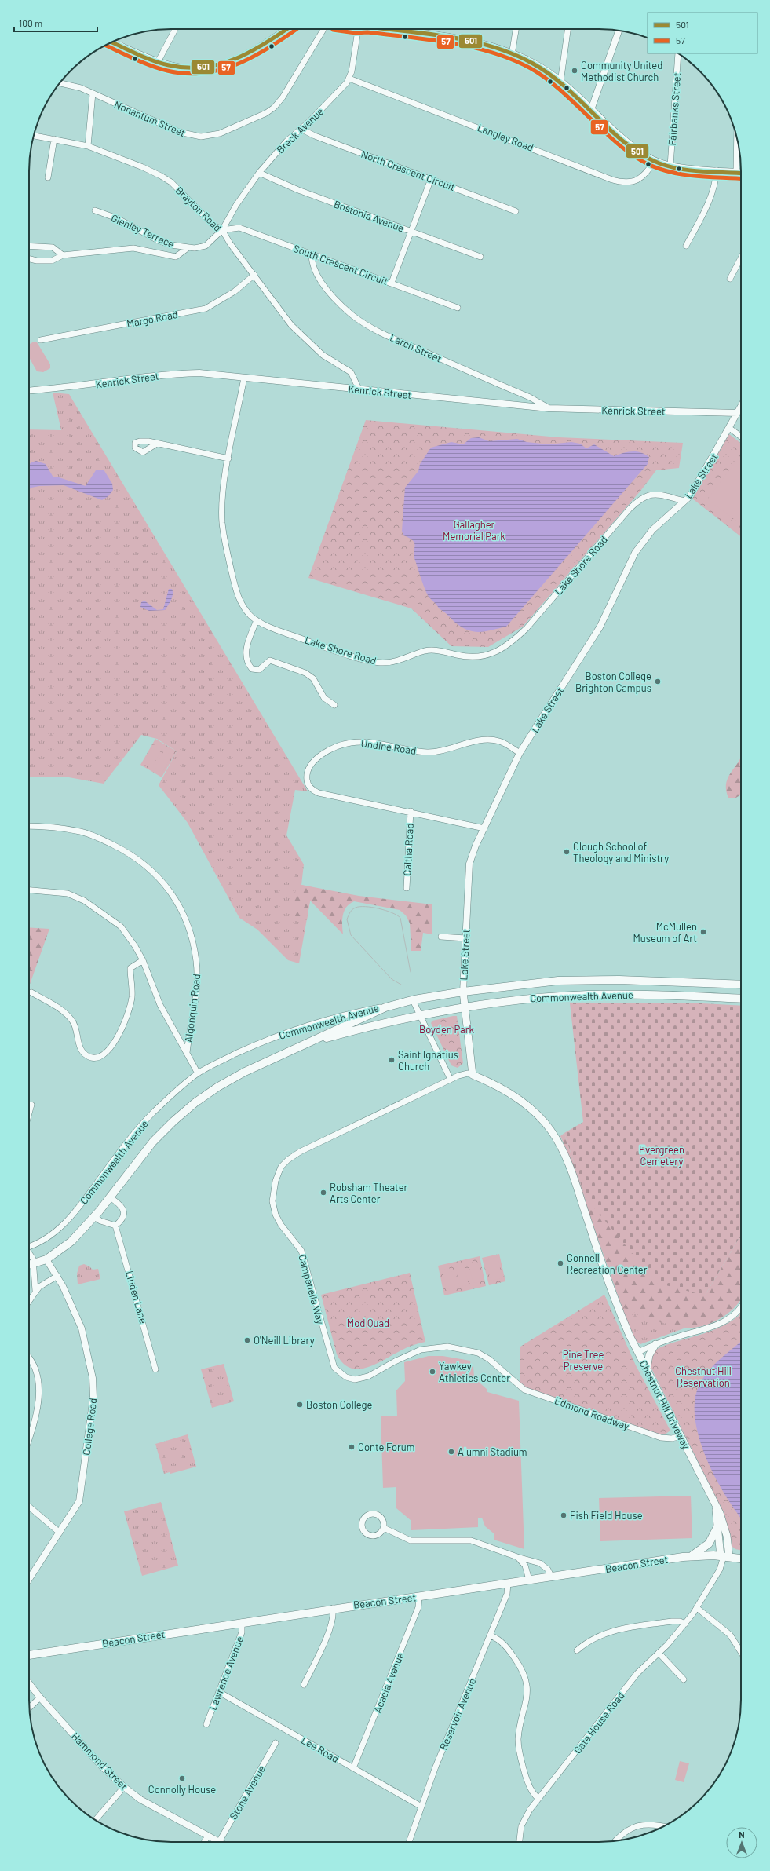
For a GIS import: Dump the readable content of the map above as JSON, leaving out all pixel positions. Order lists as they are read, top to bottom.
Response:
{
  "streets": {
    "main road": [
      "Lake Street",
      "Commonwealth Avenue",
      "Chestnut Hill Driveway",
      "Beacon Street"
    ],
    "street": [
      "Fairbanks Street",
      "Nonantum Street",
      "Breck Avenue",
      "Langley Road",
      "North Crescent Circuit",
      "Brayton Road",
      "Bostonia Avenue",
      "Glenley Terrace",
      "South Crescent Circuit",
      "Margo Road",
      "Larch Street",
      "Kenrick Street",
      "Lake Shore Road",
      "Undine Road",
      "Caltha Road",
      "Algonquin Road",
      "Campanella Way",
      "Linden Lane",
      "Edmond Roadway",
      "College Road",
      "Lawrence Avenue",
      "Acacia Avenue",
      "Reservoir Avenue",
      "Gate House Road",
      "Lee Road",
      "Hammond Street",
      "Stone Avenue"
    ]
  },
  "crossings": [
    ["Breck Avenue", "Langley Road"],
    ["Breck Avenue", "North Crescent Circuit"],
    ["Breck Avenue", "Brayton Road"],
    ["Breck Avenue", "Bostonia Avenue"],
    ["Breck Avenue", "Glenley Terrace"],
    ["Breck Avenue", "South Crescent Circuit"],
    ["Brayton Road", "Glenley Terrace"],
    ["Brayton Road", "South Crescent Circuit"],
    ["Brayton Road", "Margo Road"],
    ["Brayton Road", "Kenrick Street"],
    ["Glenley Terrace", "South Crescent Circuit"],
    ["South Crescent Circuit", "Larch Street"],
    ["Larch Street", "Kenrick Street"],
    ["Kenrick Street", "Lake Street"],
    ["Kenrick Street", "Lake Shore Road"],
    ["Lake Street", "Lake Shore Road"],
    ["Lake Street", "Undine Road"],
    ["Lake Street", "Commonwealth Avenue"],
    ["Lake Street", "Campanella Way"],
    ["Undine Road", "Caltha Road"],
    ["Commonwealth Avenue", "College Road"],
    ["Campanella Way", "Edmond Roadway"],
    ["Chestnut Hill Driveway", "Edmond Roadway"],
    ["Chestnut Hill Driveway", "Beacon Street"],
    ["Chestnut Hill Driveway", "Gate House Road"],
    ["Beacon Street", "Lawrence Avenue"],
    ["Beacon Street", "Acacia Avenue"],
    ["Beacon Street", "Reservoir Avenue"],
    ["Beacon Street", "Gate House Road"],
    ["Lawrence Avenue", "Lee Road"],
    ["Acacia Avenue", "Lee Road"],
    ["Reservoir Avenue", "Lee Road"]
  ],
  "parks": [
    "Gallagher Memorial Park",
    "Boyden Park",
    "Evergreen Cemetery",
    "Mod Quad",
    "Pine Tree Preserve",
    "Chestnut Hill Reservation"
  ],
  "places": [
    "Community United Methodist Church",
    "Boston College Brighton Campus",
    "Clough School of Theology and Ministry",
    "McMullen Museum of Art",
    "Saint Ignatius Church",
    "Robsham Theater Arts Center",
    "Connell Recreation Center",
    "O'Neill Library",
    "Yawkey Athletics Center",
    "Boston College",
    "Conte Forum",
    "Alumni Stadium",
    "Fish Field House",
    "Connolly House"
  ],
  "lines": ["transit line 501", "transit line 57"],
  "legend": ["501", "57"],
  "scale_bar": "100 m",
  "north": "top"
}
